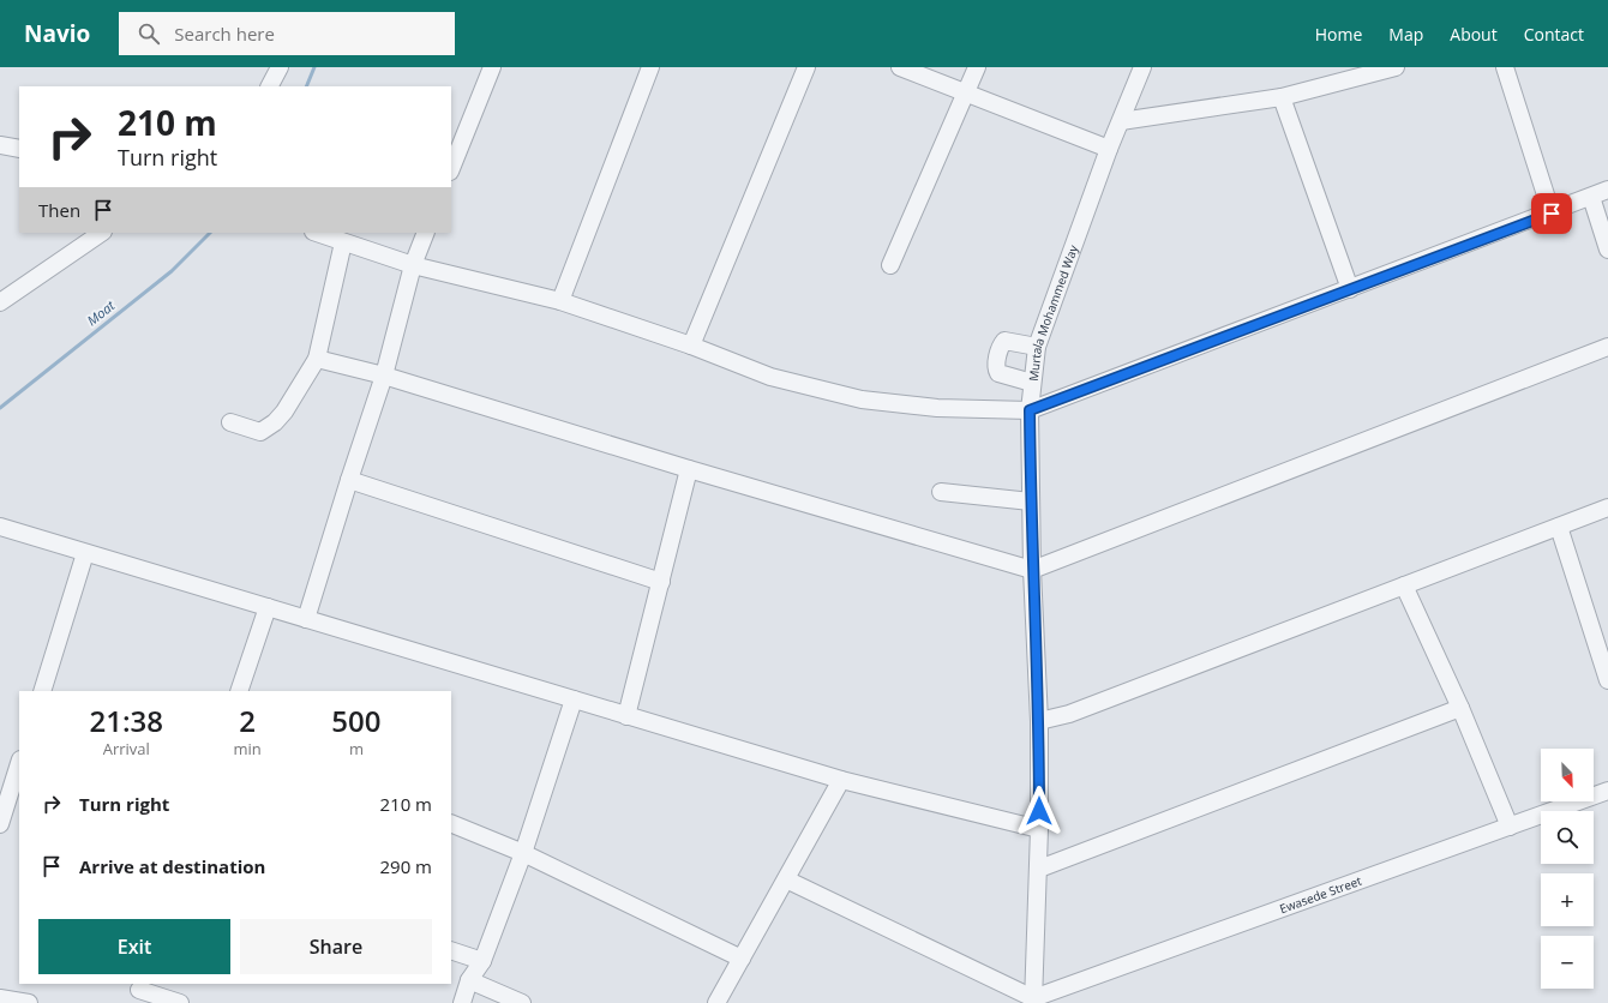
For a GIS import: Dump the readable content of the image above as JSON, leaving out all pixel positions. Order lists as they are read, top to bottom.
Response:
{
  "streets": {
    "street": ["Murtala Mohammed Way", "Ewasede Street"]
  },
  "crossings": [
    ["Murtala Mohammed Way", "Ewasede Street"]
  ],
  "water": ["Moat"],
  "north": "bottom right",
  "page": {
    "header": "Navio",
    "search": "Search here",
    "nav": [
      "Home",
      "Map",
      "About",
      "Contact"
    ],
    "turn": ["210 m", "Turn right"],
    "then": "Then",
    "eta": [
      "21:38",
      "Arrival",
      "2",
      "min",
      "500",
      "m"
    ],
    "map_buttons": ["+", "−"],
    "list": [
      {
        "name": "Turn right",
        "value": "210 m"
      },
      {
        "name": "Arrive at destination",
        "value": "290 m"
      }
    ],
    "buttons": ["Exit", "Share"]
  }
}
